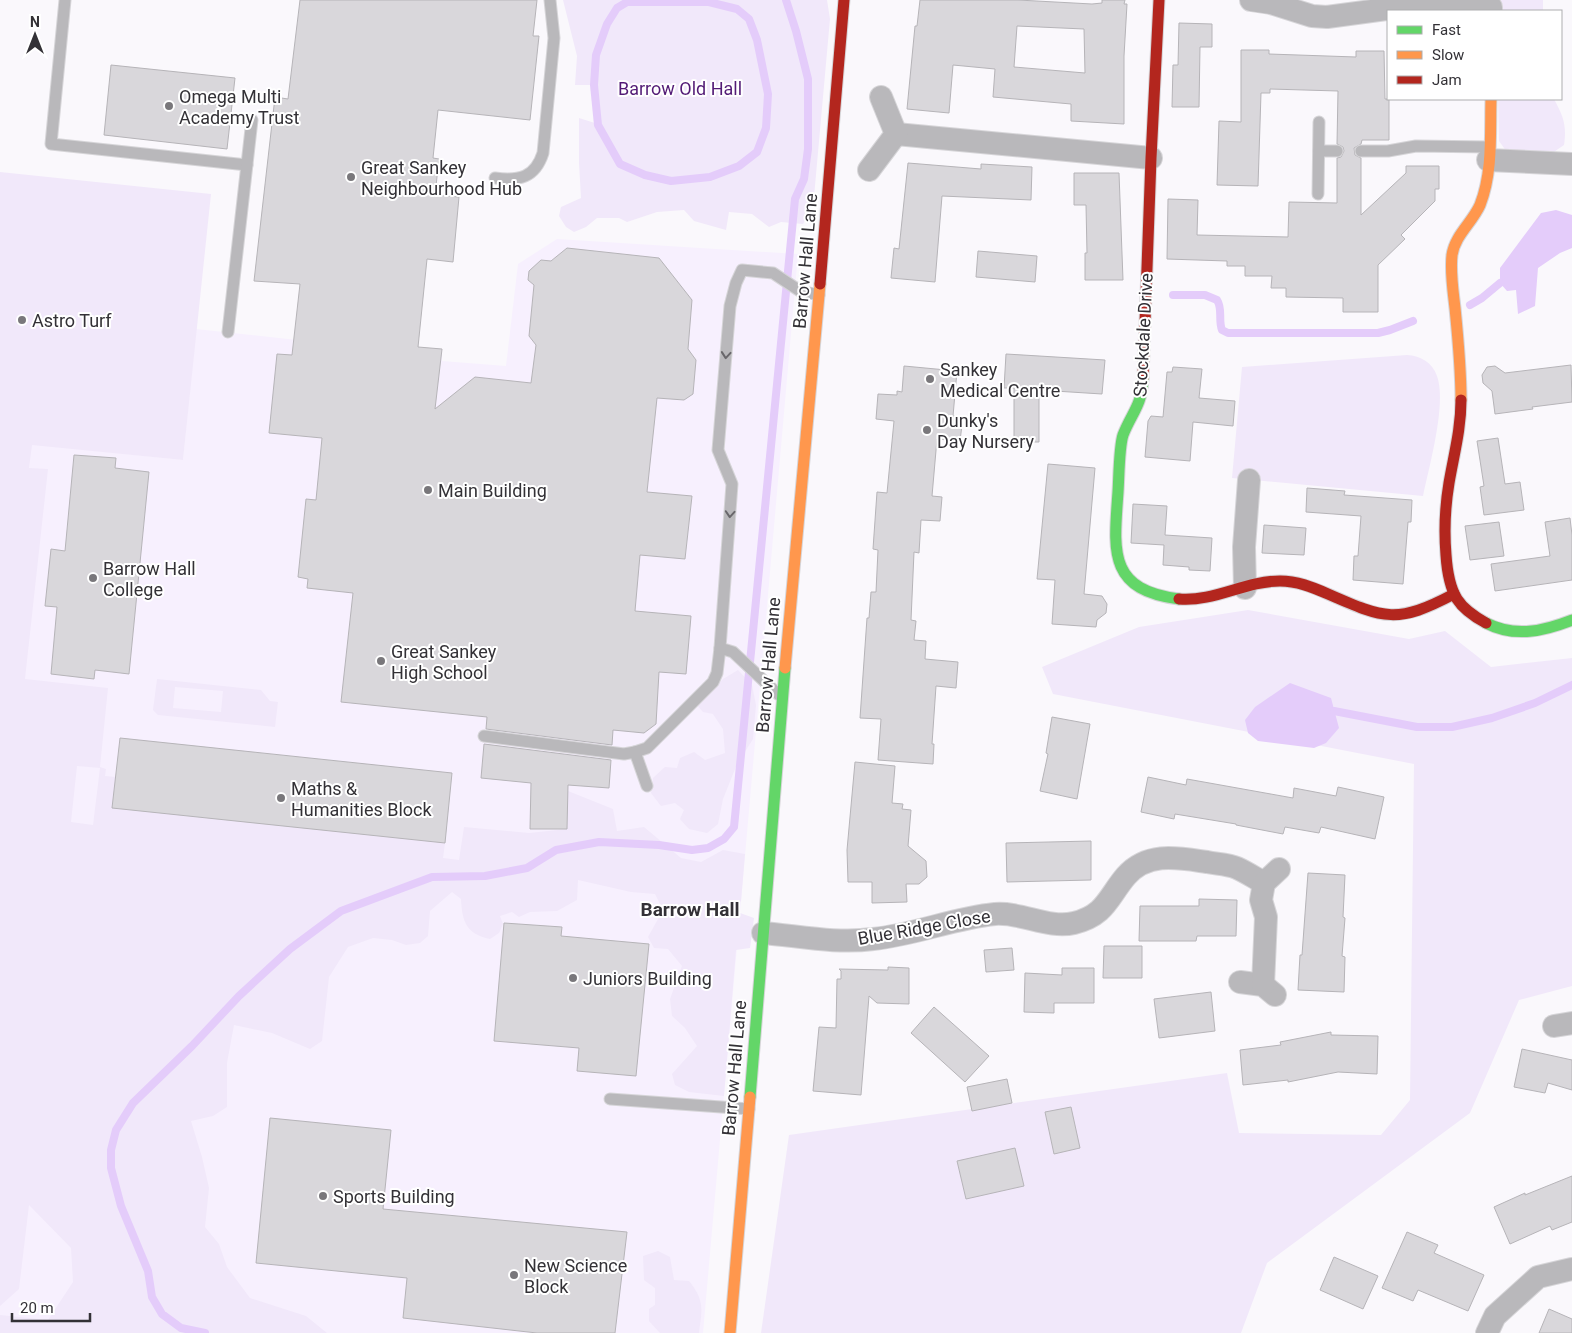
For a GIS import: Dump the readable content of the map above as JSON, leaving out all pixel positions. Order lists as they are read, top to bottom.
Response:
{
  "streets": {
    "street": ["Barrow Hall Lane", "Stockdale Drive", "Blue Ridge Close"]
  },
  "crossings": [
    ["Barrow Hall Lane", "Blue Ridge Close"]
  ],
  "districts": ["Barrow Hall"],
  "parks": ["Barrow Old Hall"],
  "places": [
    "Omega Multi Academy Trust",
    "Great Sankey Neighbourhood Hub",
    "Astro Turf",
    "Sankey Medical Centre",
    "Dunky's Day Nursery",
    "Main Building",
    "Barrow Hall College",
    "Great Sankey High School",
    "Maths & Humanities Block",
    "Juniors Building",
    "Sports Building",
    "New Science Block"
  ],
  "legend": ["Fast", "Slow", "Jam"],
  "scale_bar": "20 m",
  "north": "top"
}
